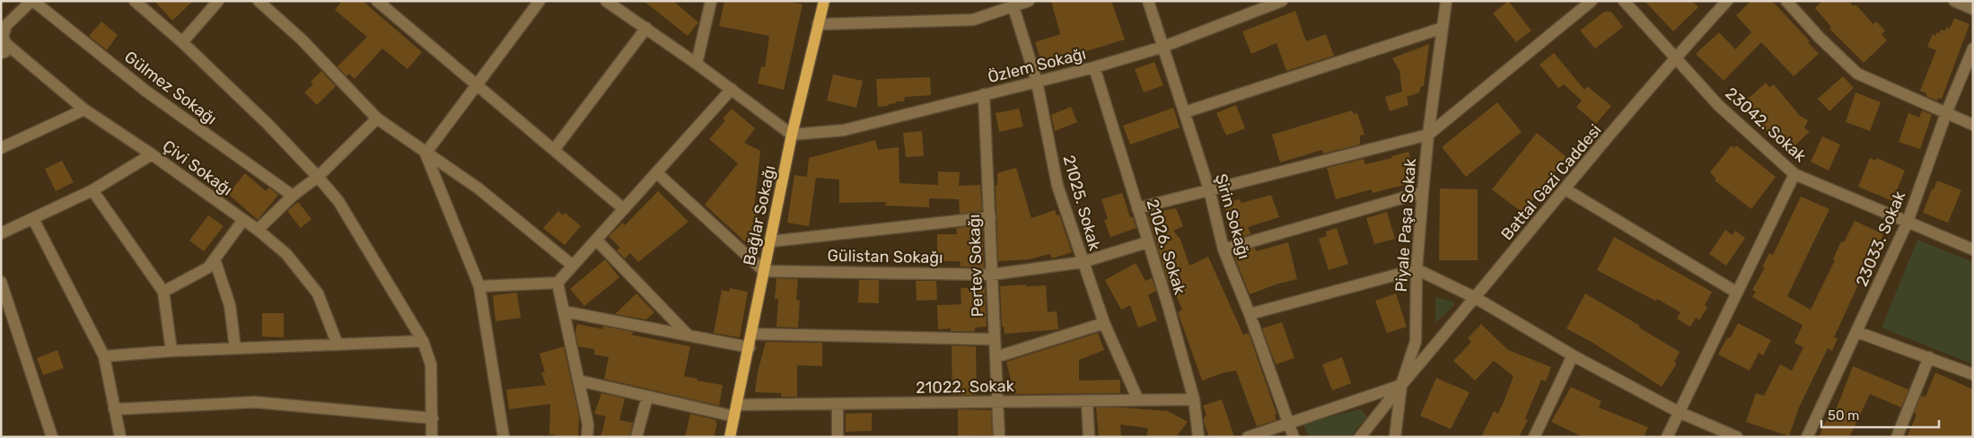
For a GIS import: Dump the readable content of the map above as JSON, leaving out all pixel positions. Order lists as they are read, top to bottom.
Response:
{
  "streets": {
    "main road": ["Bağlar Sokağı"],
    "street": [
      "Özlem Sokağı",
      "Gülmez Sokağı",
      "23042. Sokak",
      "Çivi Sokağı",
      "Battal Gazi Caddesi",
      "21025. Sokak",
      "Şirin Sokağı",
      "Piyale Paşa Sokak",
      "23033. Sokak",
      "21026. Sokak",
      "Gülistan Sokağı",
      "Pertev Sokağı",
      "21022. Sokak"
    ]
  },
  "crossings": [
    ["Özlem Sokağı", "21025. Sokak"],
    ["Özlem Sokağı", "Bağlar Sokağı"],
    ["Özlem Sokağı", "Şirin Sokağı"],
    ["Özlem Sokağı", "21026. Sokak"],
    ["Özlem Sokağı", "Pertev Sokağı"],
    ["23042. Sokak", "Battal Gazi Caddesi"],
    ["23042. Sokak", "23033. Sokak"],
    ["Battal Gazi Caddesi", "Piyale Paşa Sokak"],
    ["21025. Sokak", "Gülistan Sokağı"],
    ["21025. Sokak", "21022. Sokak"],
    ["Bağlar Sokağı", "Gülistan Sokağı"],
    ["Bağlar Sokağı", "21022. Sokak"],
    ["21026. Sokak", "Gülistan Sokağı"],
    ["21026. Sokak", "21022. Sokak"],
    ["Gülistan Sokağı", "Pertev Sokağı"],
    ["Pertev Sokağı", "21022. Sokak"]
  ],
  "scale_bar": "50 m"
}
